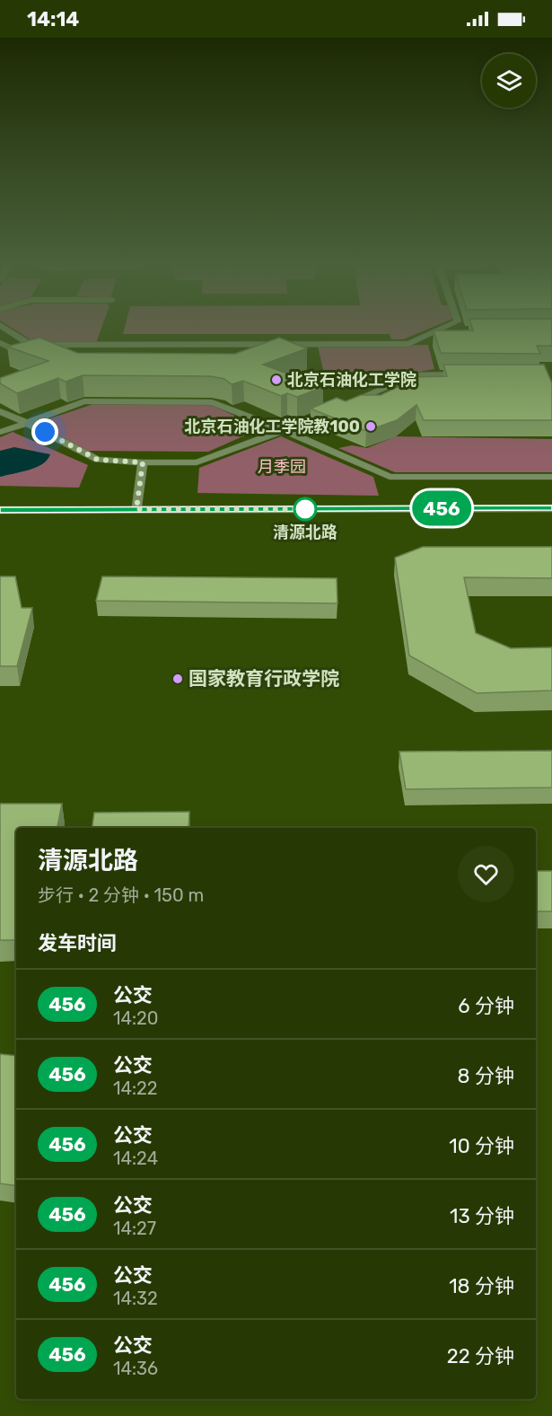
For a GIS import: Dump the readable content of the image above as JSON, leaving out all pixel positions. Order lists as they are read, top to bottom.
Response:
{
  "parks": ["月季园"],
  "places": [
    "北京石油化工学院",
    "北京石油化工学院教100",
    "清源北路",
    "国家教育行政学院"
  ],
  "lines": ["bus line 456"],
  "page": {
    "status": "14:14",
    "on_map": "456",
    "heading": [
      ["清源北路", "步行 · 2 分钟 · 150 m"],
      "发车时间"
    ],
    "list": [
      {
        "mark": "456",
        "name": "公交",
        "note": "14:20",
        "value": "6 分钟"
      },
      {
        "mark": "456",
        "name": "公交",
        "note": "14:22",
        "value": "8 分钟"
      },
      {
        "mark": "456",
        "name": "公交",
        "note": "14:24",
        "value": "10 分钟"
      },
      {
        "mark": "456",
        "name": "公交",
        "note": "14:27",
        "value": "13 分钟"
      },
      {
        "mark": "456",
        "name": "公交",
        "note": "14:32",
        "value": "18 分钟"
      },
      {
        "mark": "456",
        "name": "公交",
        "note": "14:36",
        "value": "22 分钟"
      }
    ]
  }
}
